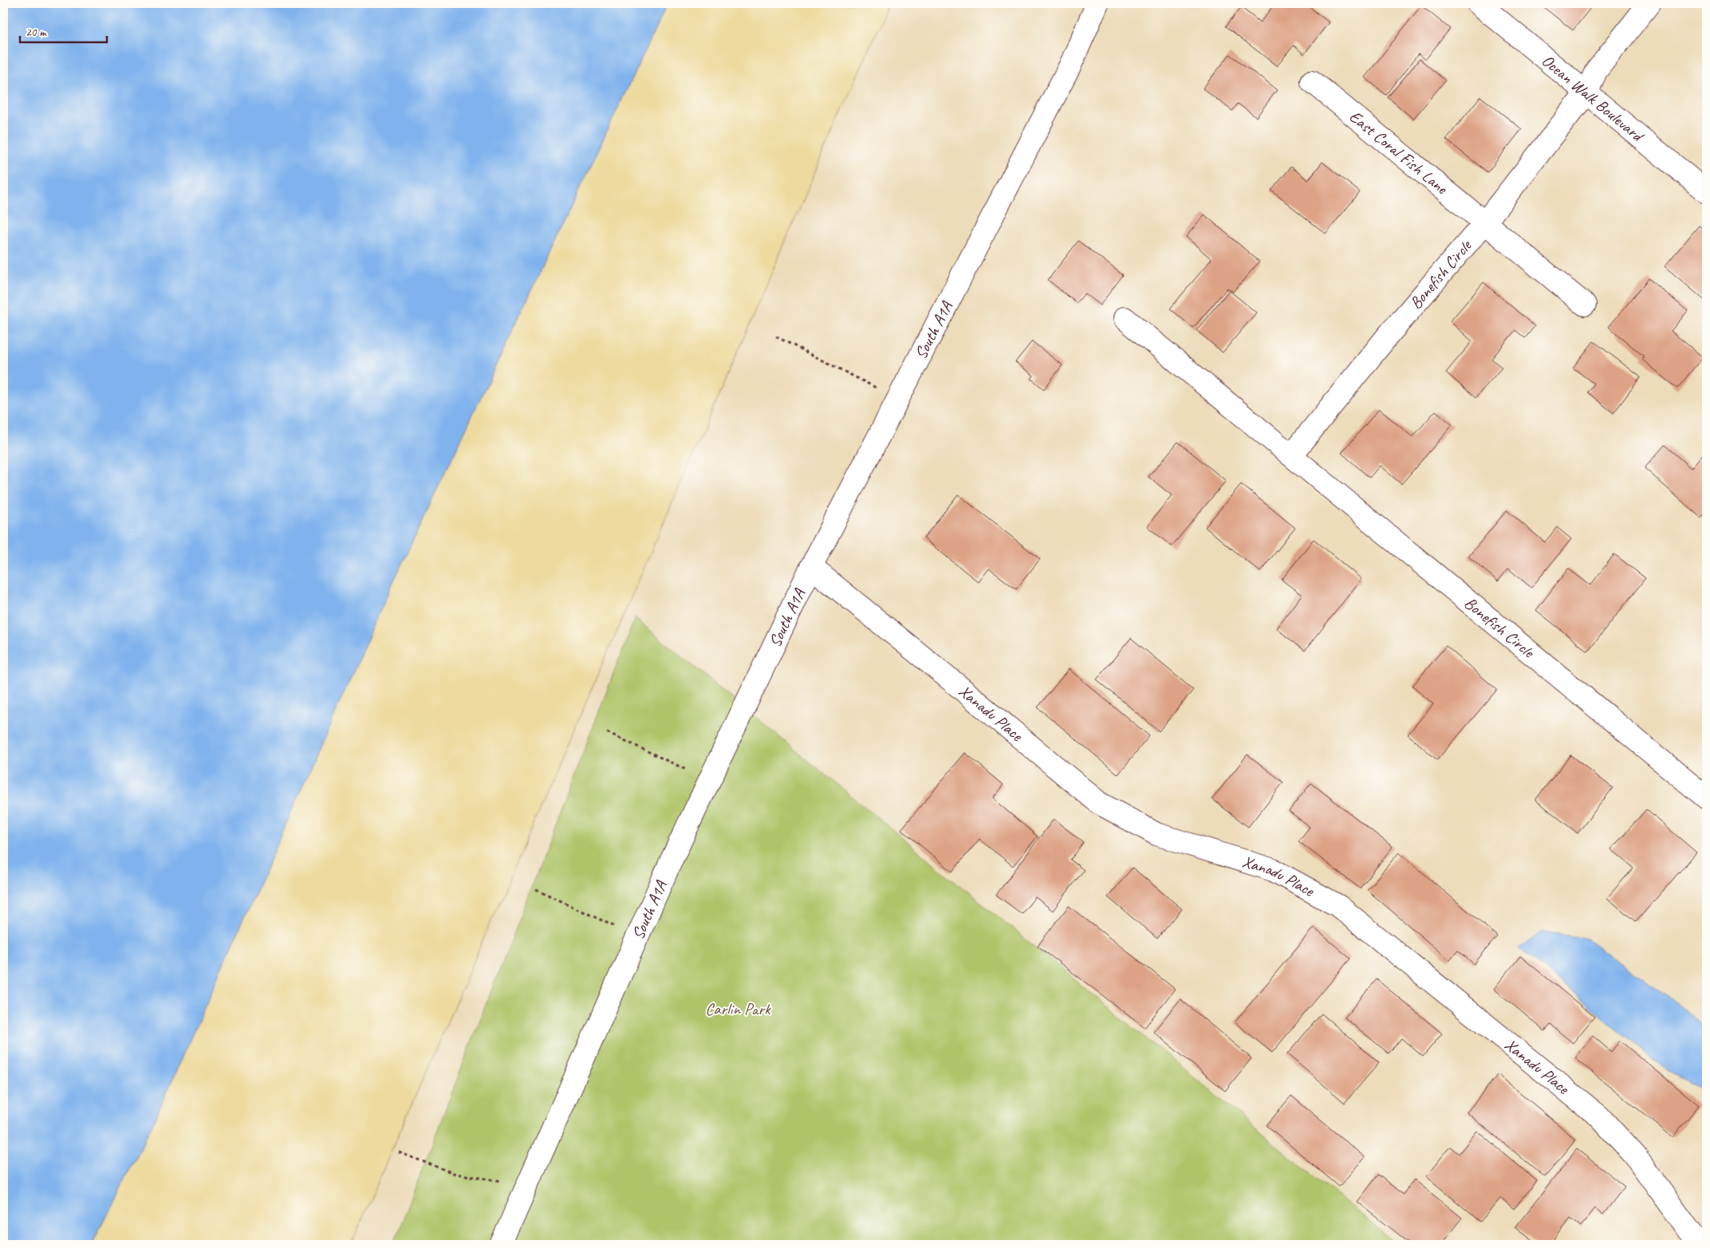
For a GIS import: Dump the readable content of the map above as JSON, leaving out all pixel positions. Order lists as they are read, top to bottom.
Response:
{
  "streets": {
    "street": [
      "Ocean Walk Boulevard",
      "East Coral Fish Lane",
      "Bonefish Circle",
      "South A1A",
      "Xanadu Place"
    ]
  },
  "crossings": [
    ["Ocean Walk Boulevard", "Bonefish Circle"],
    ["East Coral Fish Lane", "Bonefish Circle"],
    ["South A1A", "Xanadu Place"]
  ],
  "parks": ["Carlin Park"],
  "scale_bar": "20 m"
}
